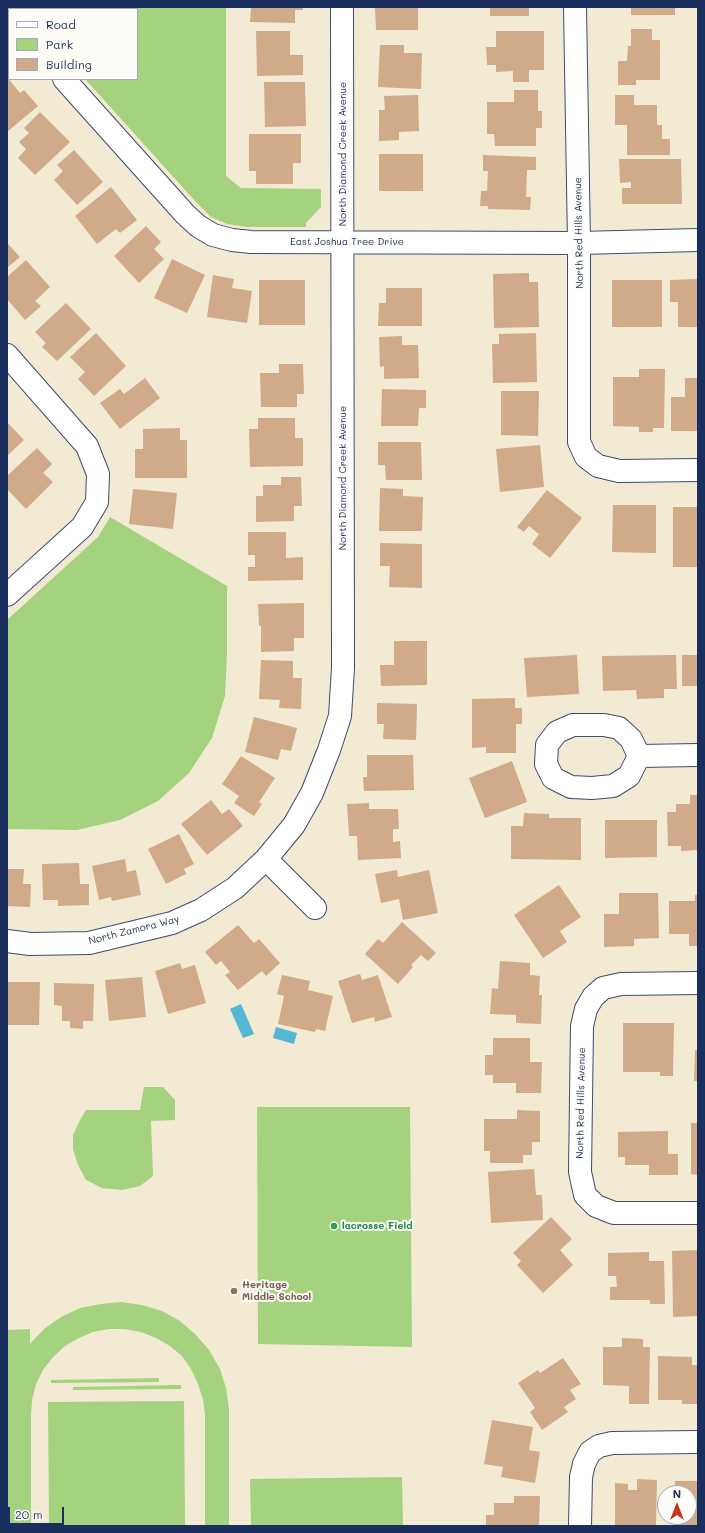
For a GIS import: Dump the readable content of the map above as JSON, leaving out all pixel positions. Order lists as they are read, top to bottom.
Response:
{
  "streets": {
    "street": [
      "North Diamond Creek Avenue",
      "North Red Hills Avenue",
      "East Joshua Tree Drive",
      "North Zamora Way"
    ]
  },
  "crossings": [
    ["North Diamond Creek Avenue", "East Joshua Tree Drive"],
    ["North Diamond Creek Avenue", "North Zamora Way"],
    ["North Red Hills Avenue", "East Joshua Tree Drive"]
  ],
  "places": ["lacrosse Field", "Heritage Middle School"],
  "legend": ["Road", "Park", "Building"],
  "scale_bar": "20 m",
  "north": "top"
}
